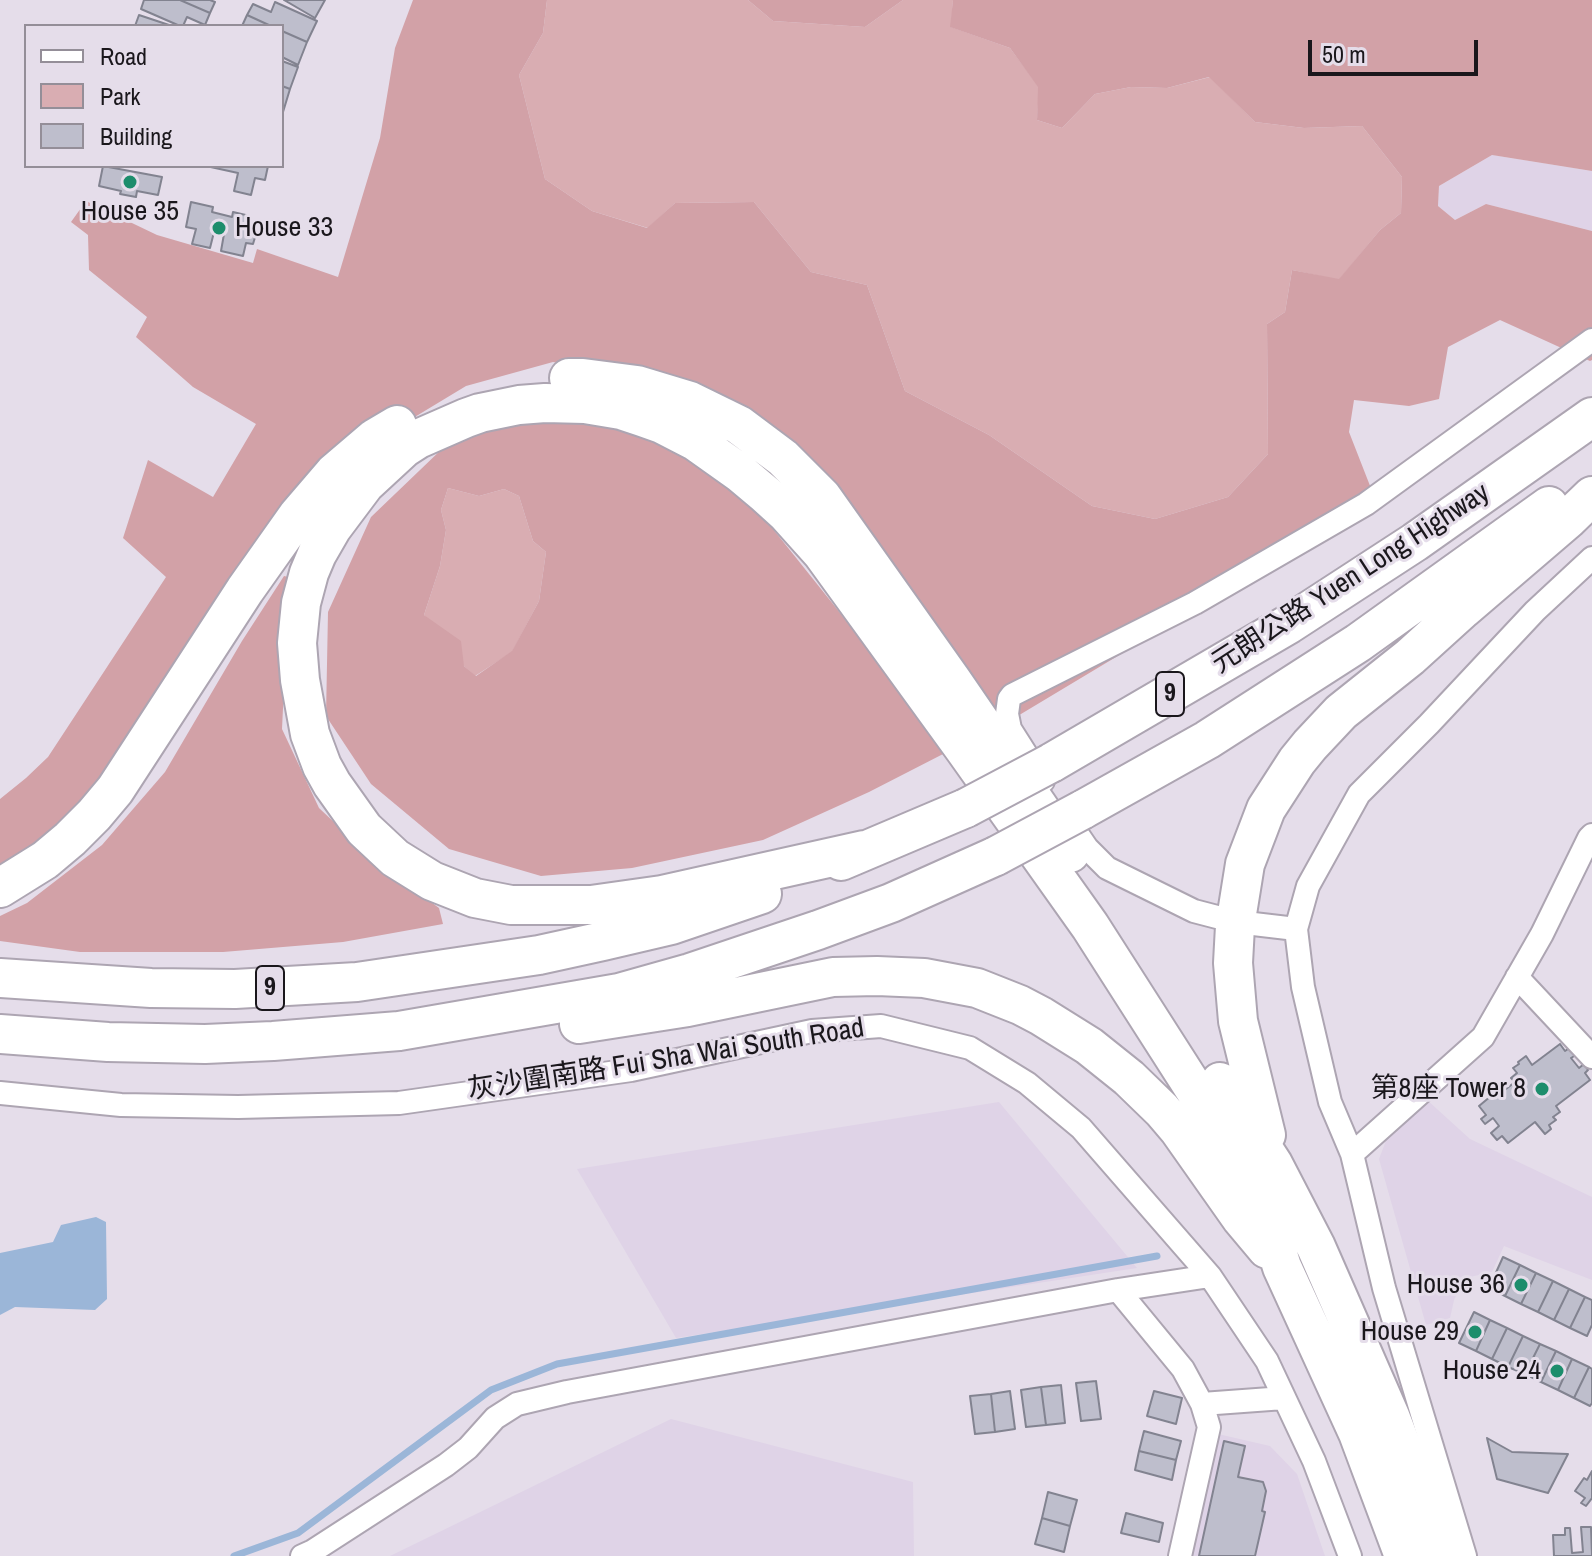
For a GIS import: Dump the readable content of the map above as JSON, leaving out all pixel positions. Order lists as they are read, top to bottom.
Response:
{
  "streets": {
    "highway": ["元朗公路 Yuen Long Highway", "9"],
    "street": ["灰沙圍南路 Fui Sha Wai South Road"]
  },
  "places": [
    "House 35",
    "House 33",
    "第8座 Tower 8",
    "House 36",
    "House 29",
    "House 24"
  ],
  "legend": ["Road", "Park", "Building"],
  "scale_bar": "50 m"
}
